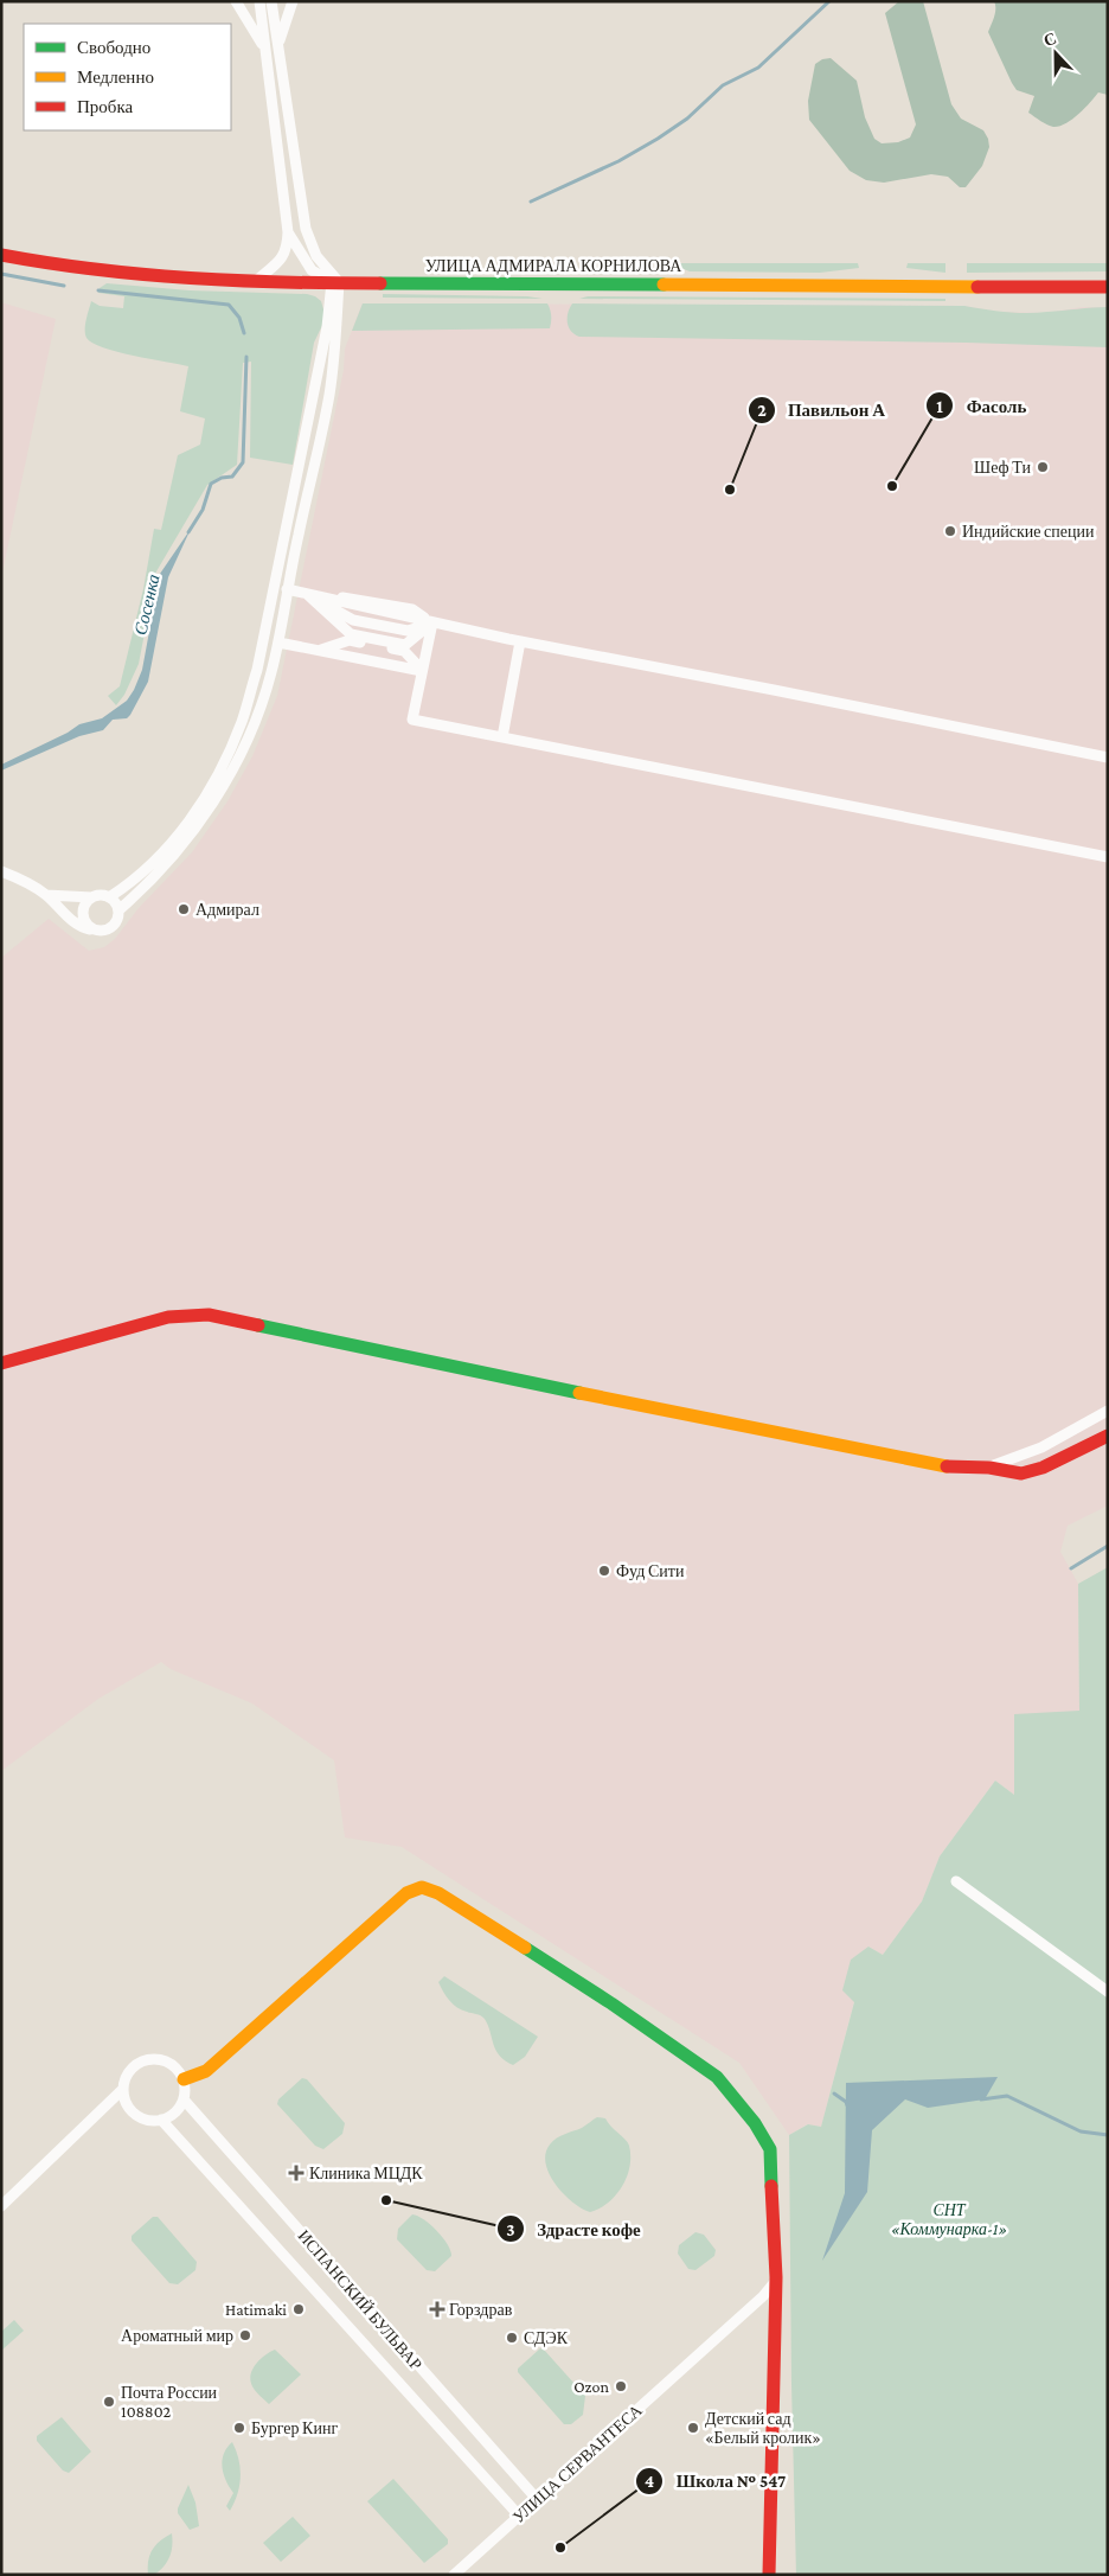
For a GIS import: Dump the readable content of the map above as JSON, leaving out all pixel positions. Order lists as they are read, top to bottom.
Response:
{
  "streets": {
    "street": ["УЛИЦА АДМИРАЛА КОРНИЛОВА", "ИСПАНСКИЙ БУЛЬВАР", "УЛИЦА СЕРВАНТЕСА"]
  },
  "crossings": [
    ["ИСПАНСКИЙ БУЛЬВАР", "УЛИЦА СЕРВАНТЕСА"]
  ],
  "water": ["Сосенка"],
  "parks": ["СНТ «Коммунарка-1»"],
  "places": {
    "other": [
      "Шеф Ти",
      "Фасоль",
      "Павильон А",
      "Индийские специи",
      "Адмирал",
      "Фуд Сити",
      "Здрасте кофе",
      "Hatimaki",
      "Ароматный мир",
      "СДЭК",
      "Ozon",
      "Почта России 108802",
      "Бургер Кинг",
      "Детский сад «Белый кролик»",
      "Школа № 547"
    ],
    "health": ["Клиника МЦДК", "Горздрав"]
  },
  "legend": ["Свободно", "Медленно", "Пробка"],
  "north": "top"
}
